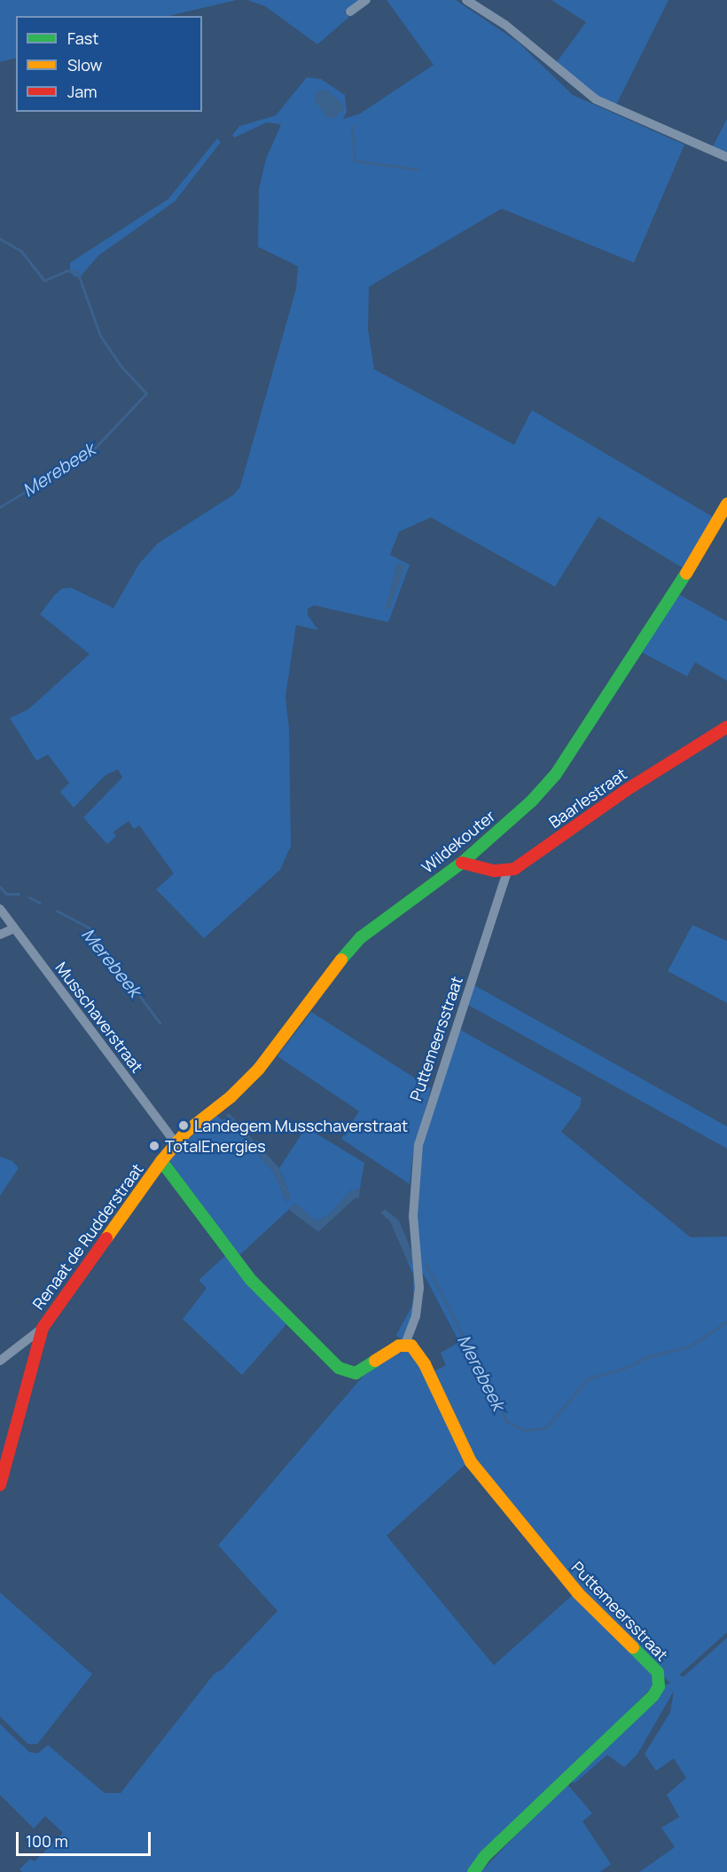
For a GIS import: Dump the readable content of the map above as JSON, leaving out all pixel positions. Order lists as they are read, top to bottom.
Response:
{
  "streets": {
    "street": [
      "Baarlestraat",
      "Wildekouter",
      "Musschaverstraat",
      "Puttemeersstraat",
      "Renaat de Rudderstraat"
    ]
  },
  "crossings": [
    ["Baarlestraat", "Puttemeersstraat"],
    ["Wildekouter", "Musschaverstraat"],
    ["Wildekouter", "Renaat de Rudderstraat"]
  ],
  "water": ["Merebeek"],
  "places": ["Landegem Musschaverstraat", "TotalEnergies"],
  "legend": ["Fast", "Slow", "Jam"],
  "scale_bar": "100 m"
}
